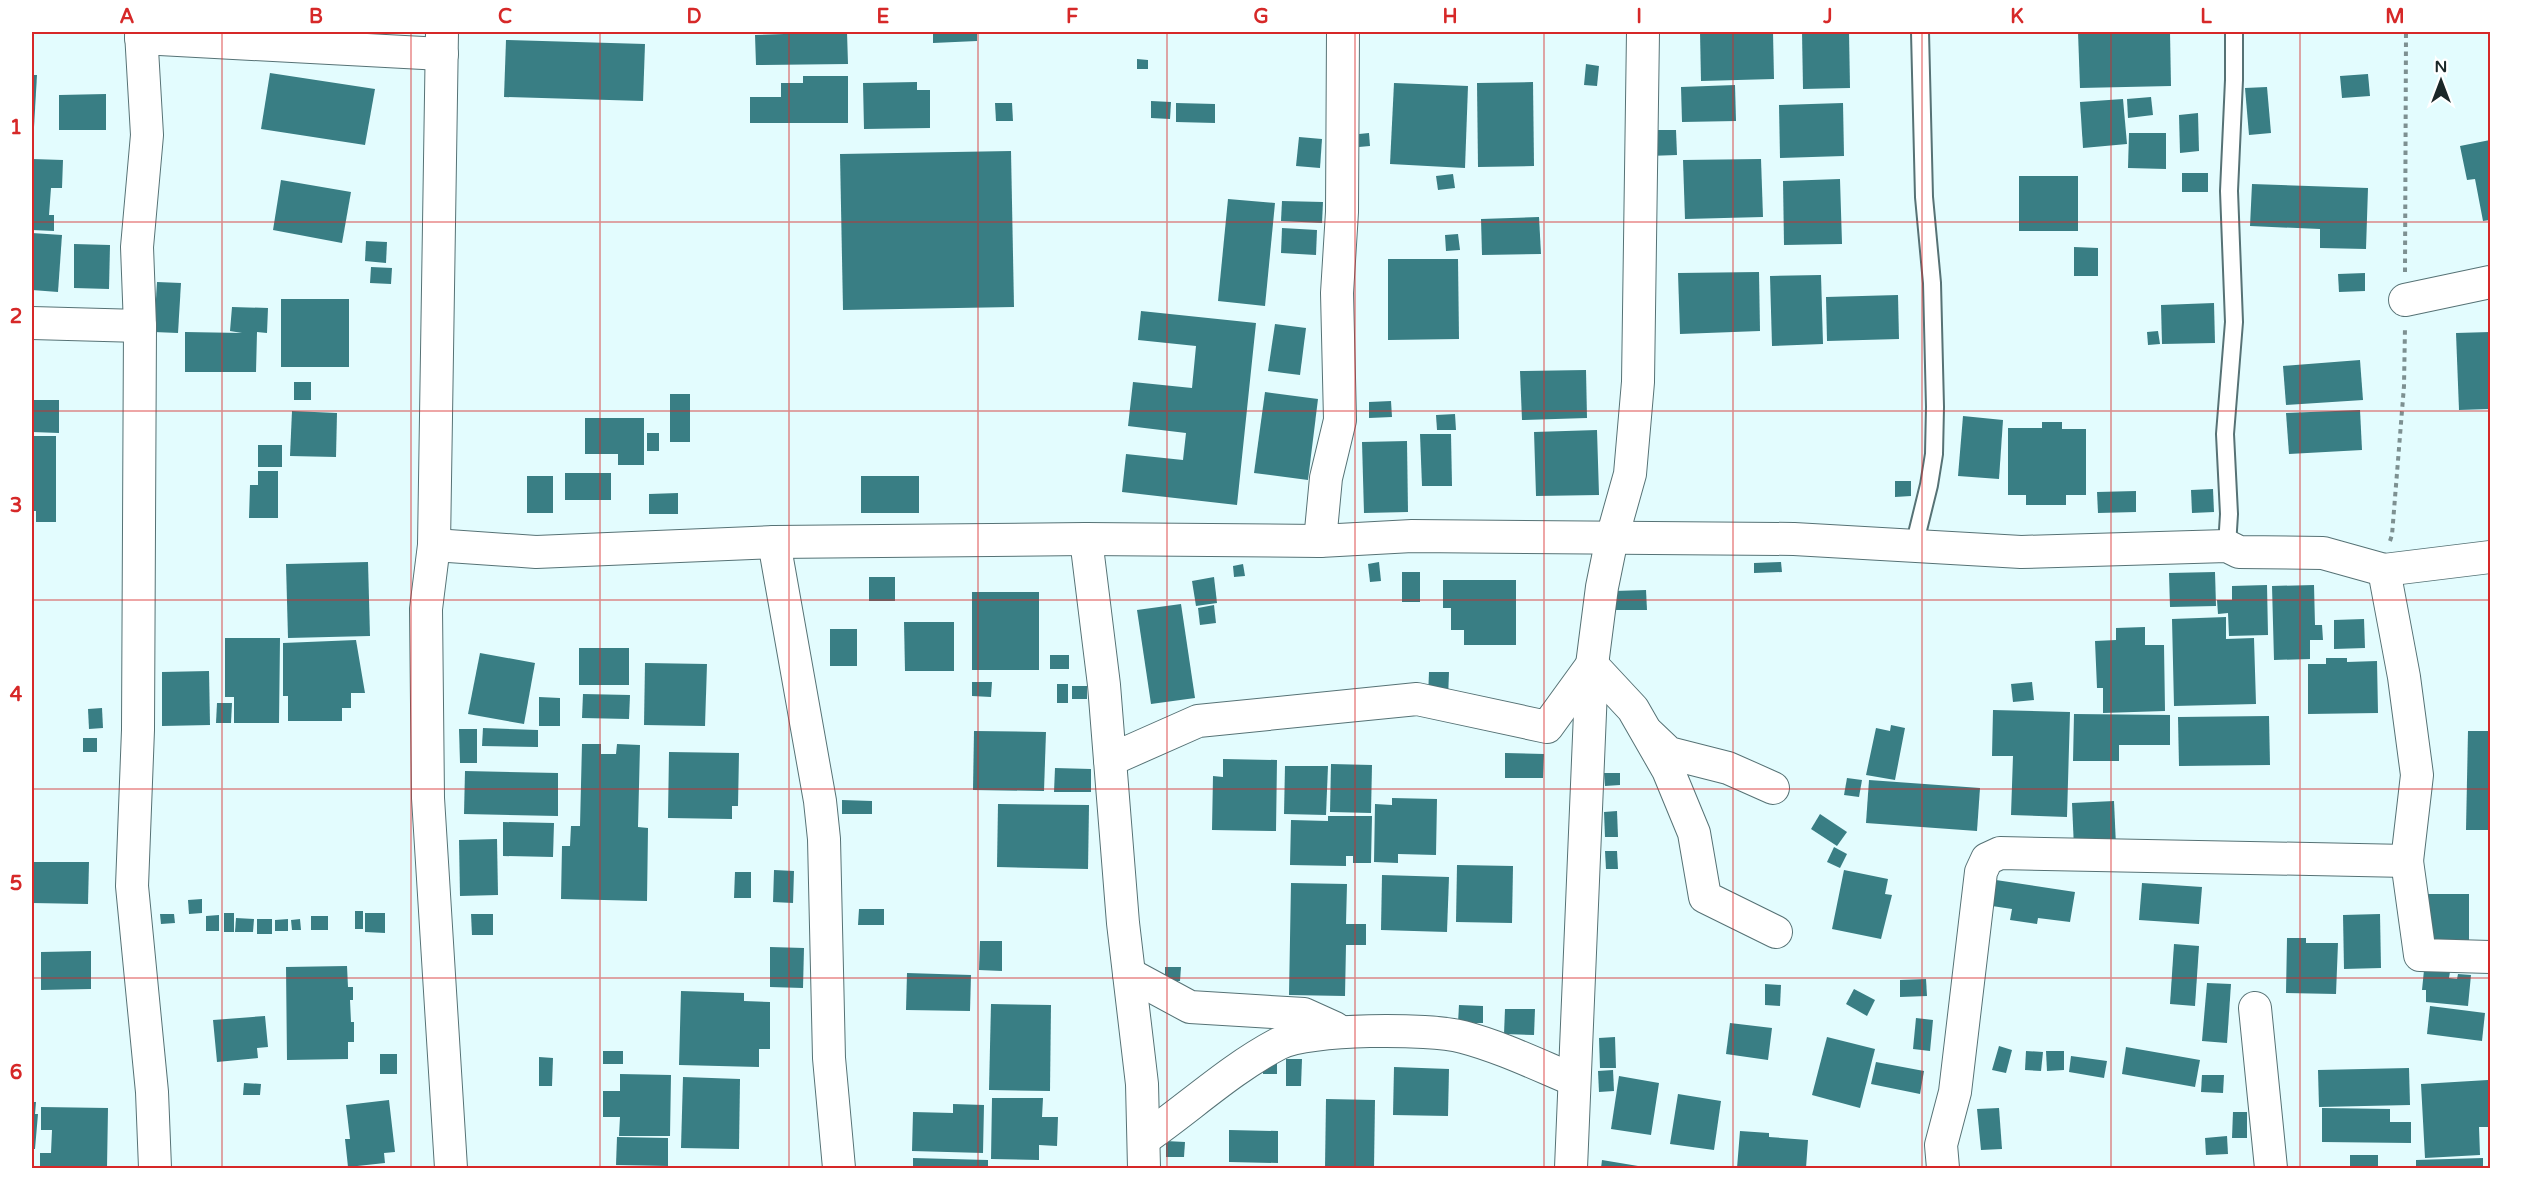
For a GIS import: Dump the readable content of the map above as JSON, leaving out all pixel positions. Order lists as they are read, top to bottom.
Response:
{
  "north": "top",
  "grid": {
    "columns": [
      "A",
      "B",
      "C",
      "D",
      "E",
      "F",
      "G",
      "H",
      "I",
      "J",
      "K",
      "L",
      "M"
    ],
    "rows": [
      "1",
      "2",
      "3",
      "4",
      "5",
      "6"
    ]
  }
}
